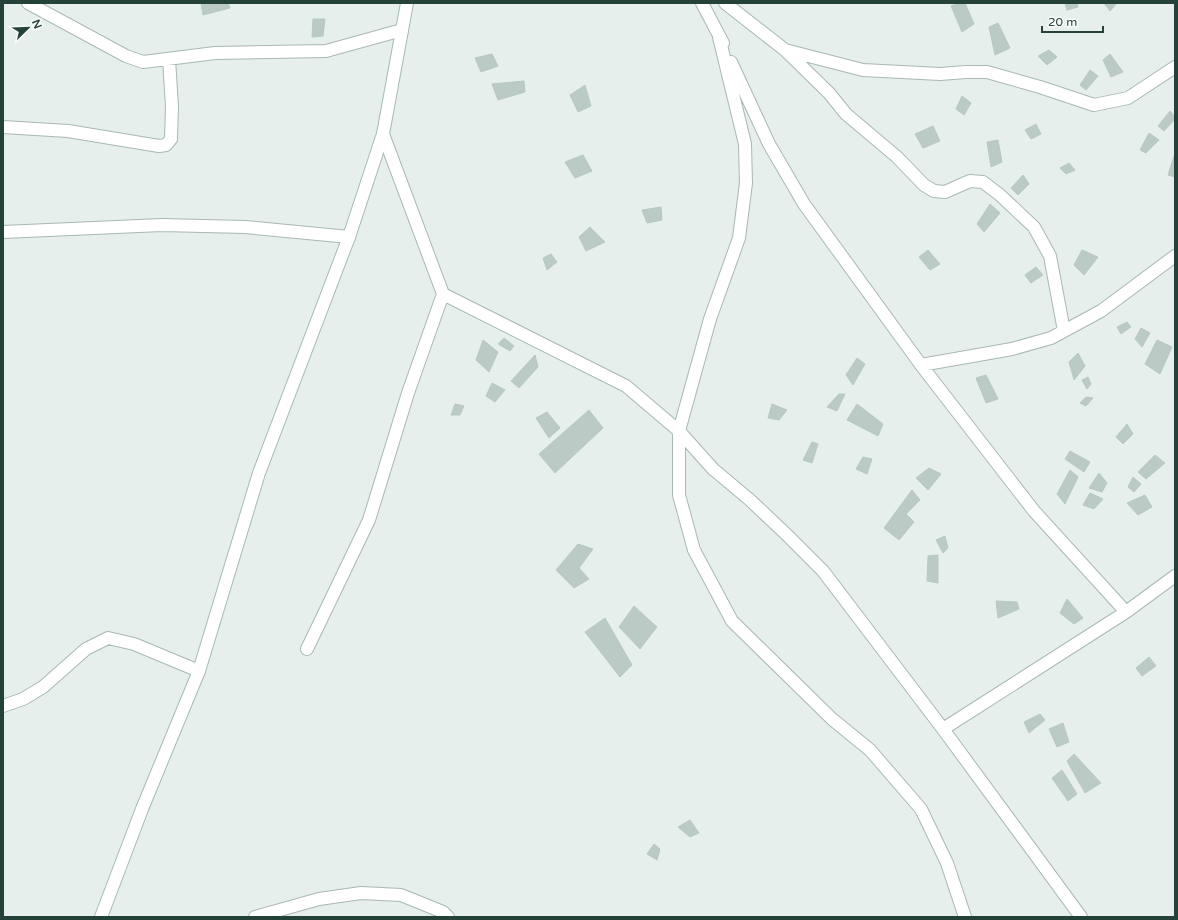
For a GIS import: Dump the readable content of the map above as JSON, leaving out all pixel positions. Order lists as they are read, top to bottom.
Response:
{
  "scale_bar": "20 m",
  "north": "top right"
}
